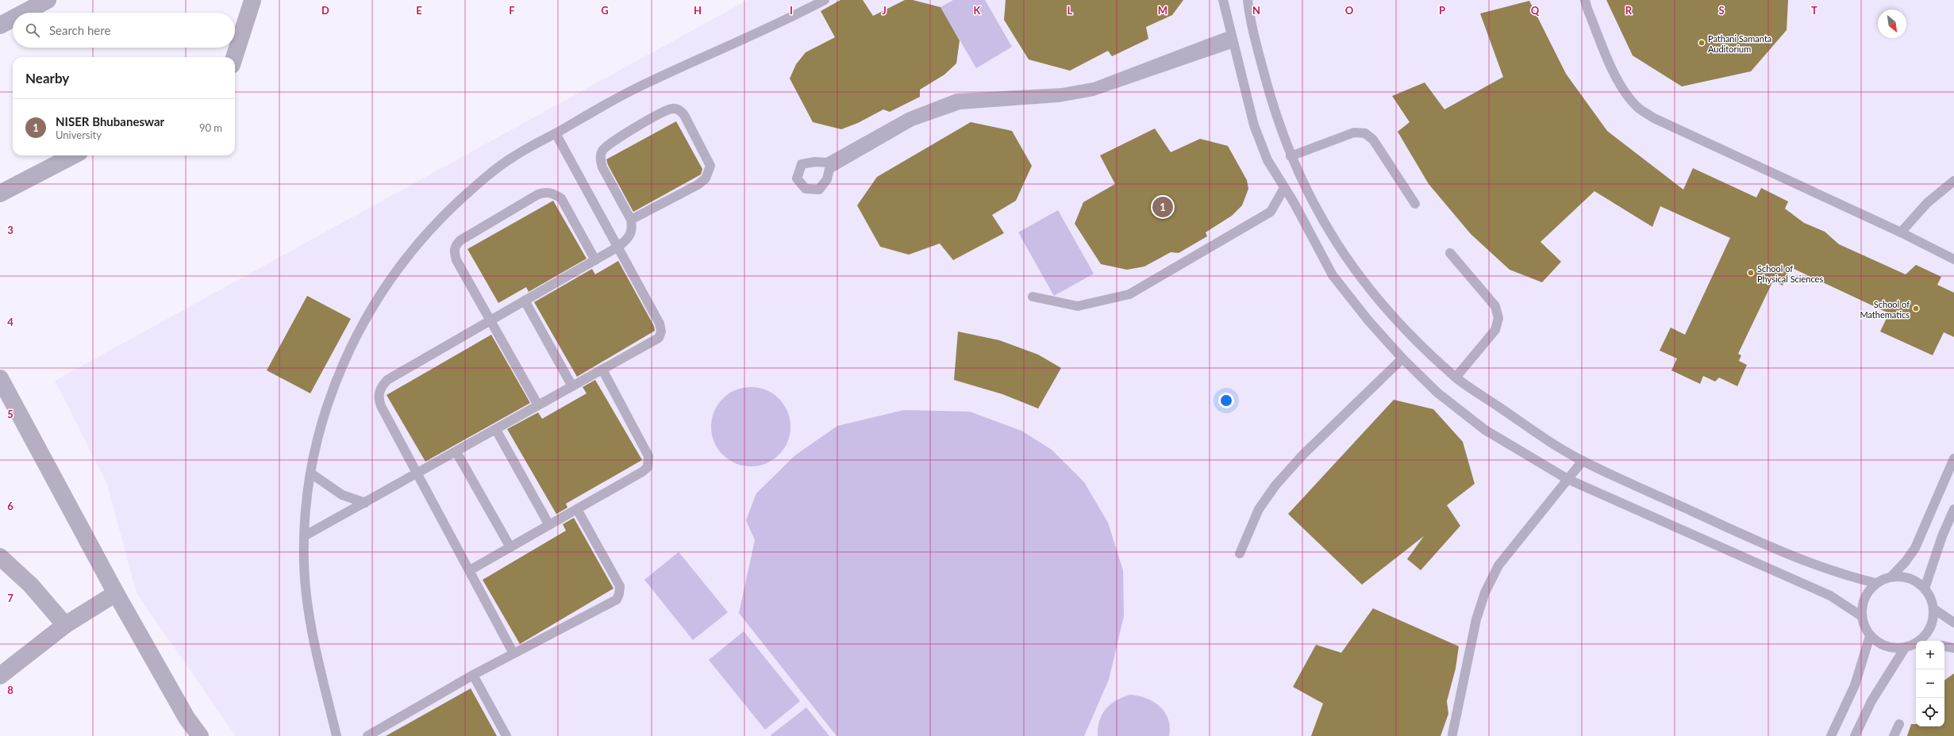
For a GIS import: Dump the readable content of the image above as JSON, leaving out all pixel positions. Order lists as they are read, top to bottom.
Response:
{
  "places": ["Pathani Samanta Auditorium", "School of Physical Sciences", "School of Mathematics"],
  "north": "bottom right",
  "page": {
    "search": "Search here",
    "heading": "Nearby",
    "list": [
      {
        "mark": "1",
        "name": "NISER Bhubaneswar",
        "note": "University",
        "value": "90 m"
      }
    ],
    "pins": "1",
    "map_buttons": ["+", "−"]
  },
  "grid": {
    "columns": [
      "D",
      "E",
      "F",
      "G",
      "H",
      "I",
      "J",
      "K",
      "L",
      "M",
      "N",
      "O",
      "P",
      "Q",
      "R",
      "S",
      "T"
    ],
    "rows": [
      "3",
      "4",
      "5",
      "6",
      "7",
      "8"
    ]
  }
}
